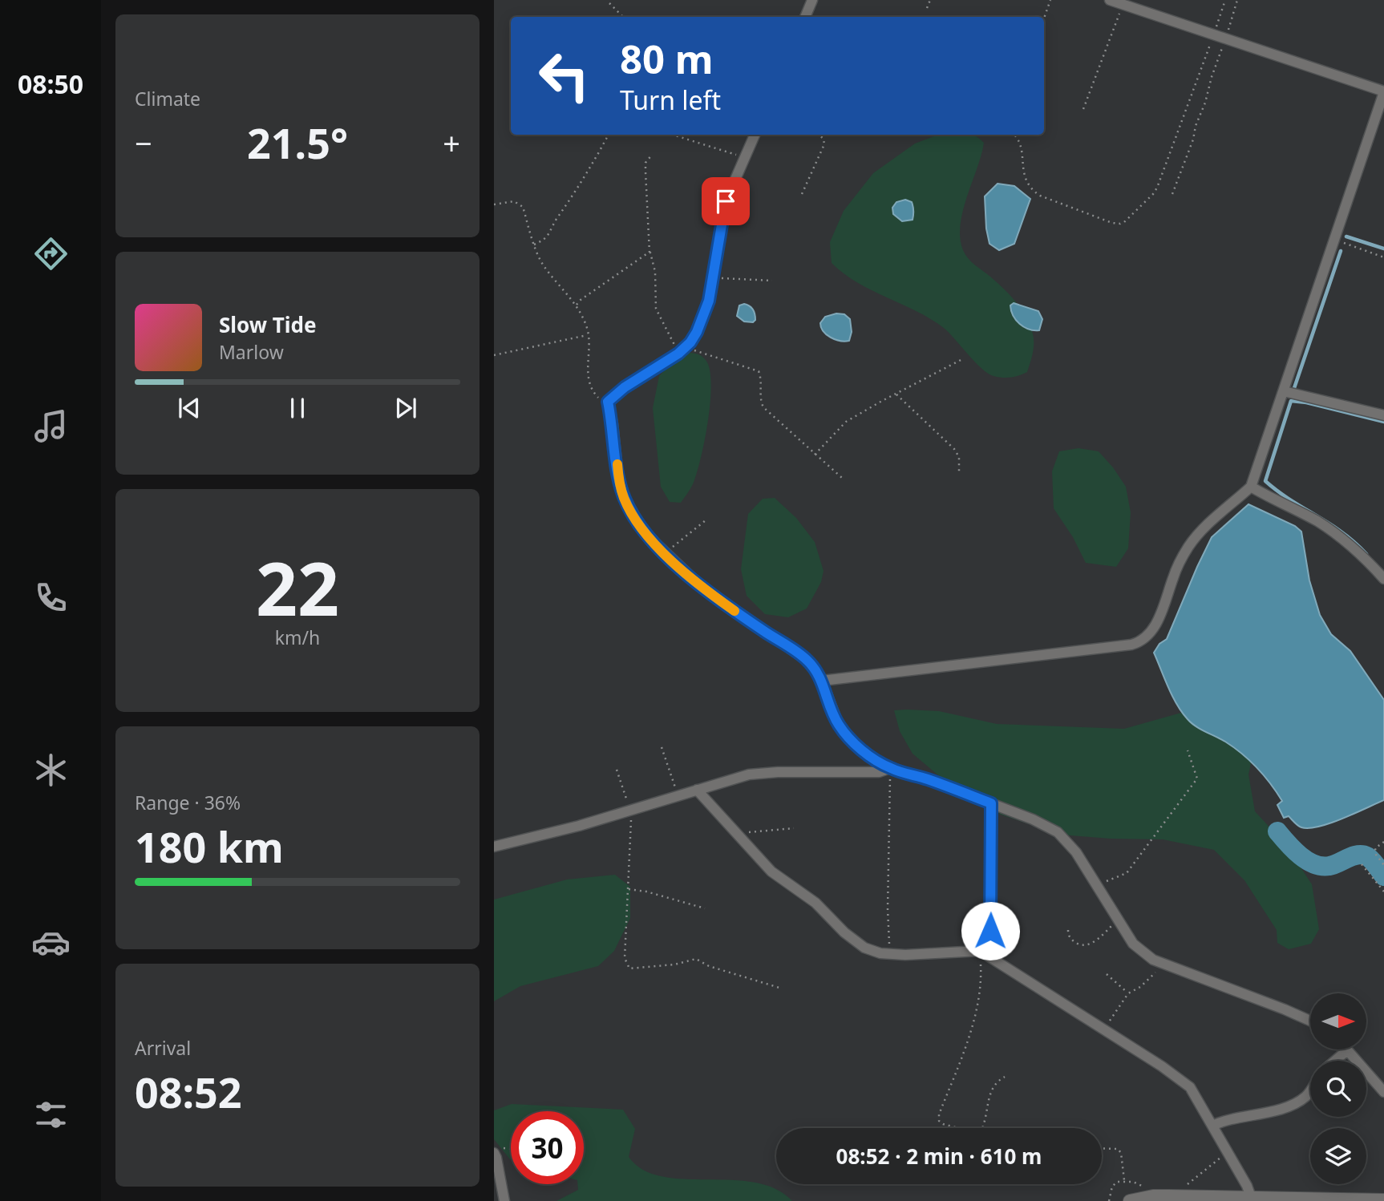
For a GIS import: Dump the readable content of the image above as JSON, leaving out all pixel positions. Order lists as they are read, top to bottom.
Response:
{
  "north": "right",
  "page": {
    "tabs": "08:50",
    "tile": [
      "Climate",
      ["22", "km/h"],
      ["Range · 36%", "180 km"],
      ["Arrival", "08:52"]
    ],
    "turn": ["80 m", "Turn left"],
    "heat": ["−", "21.5°", "+"],
    "song": ["Slow Tide", "Marlow"],
    "limit": "30",
    "trip": "08:52 · 2 min · 610 m"
  }
}
